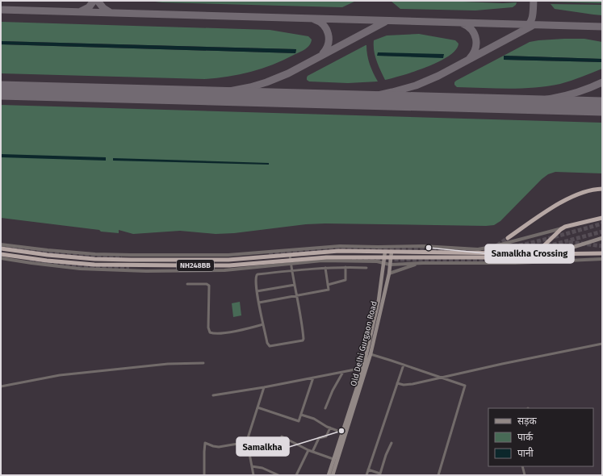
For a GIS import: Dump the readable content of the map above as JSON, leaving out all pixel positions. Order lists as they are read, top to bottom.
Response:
{
  "streets": {
    "highway": ["NH248BB"],
    "main road": ["Old Delhi Gurgaon Road"]
  },
  "crossings": [
    ["NH248BB", "Old Delhi Gurgaon Road"]
  ],
  "places": ["Samalkha Crossing", "Samalkha"],
  "legend": ["सड़क", "पार्क", "पानी"]
}
